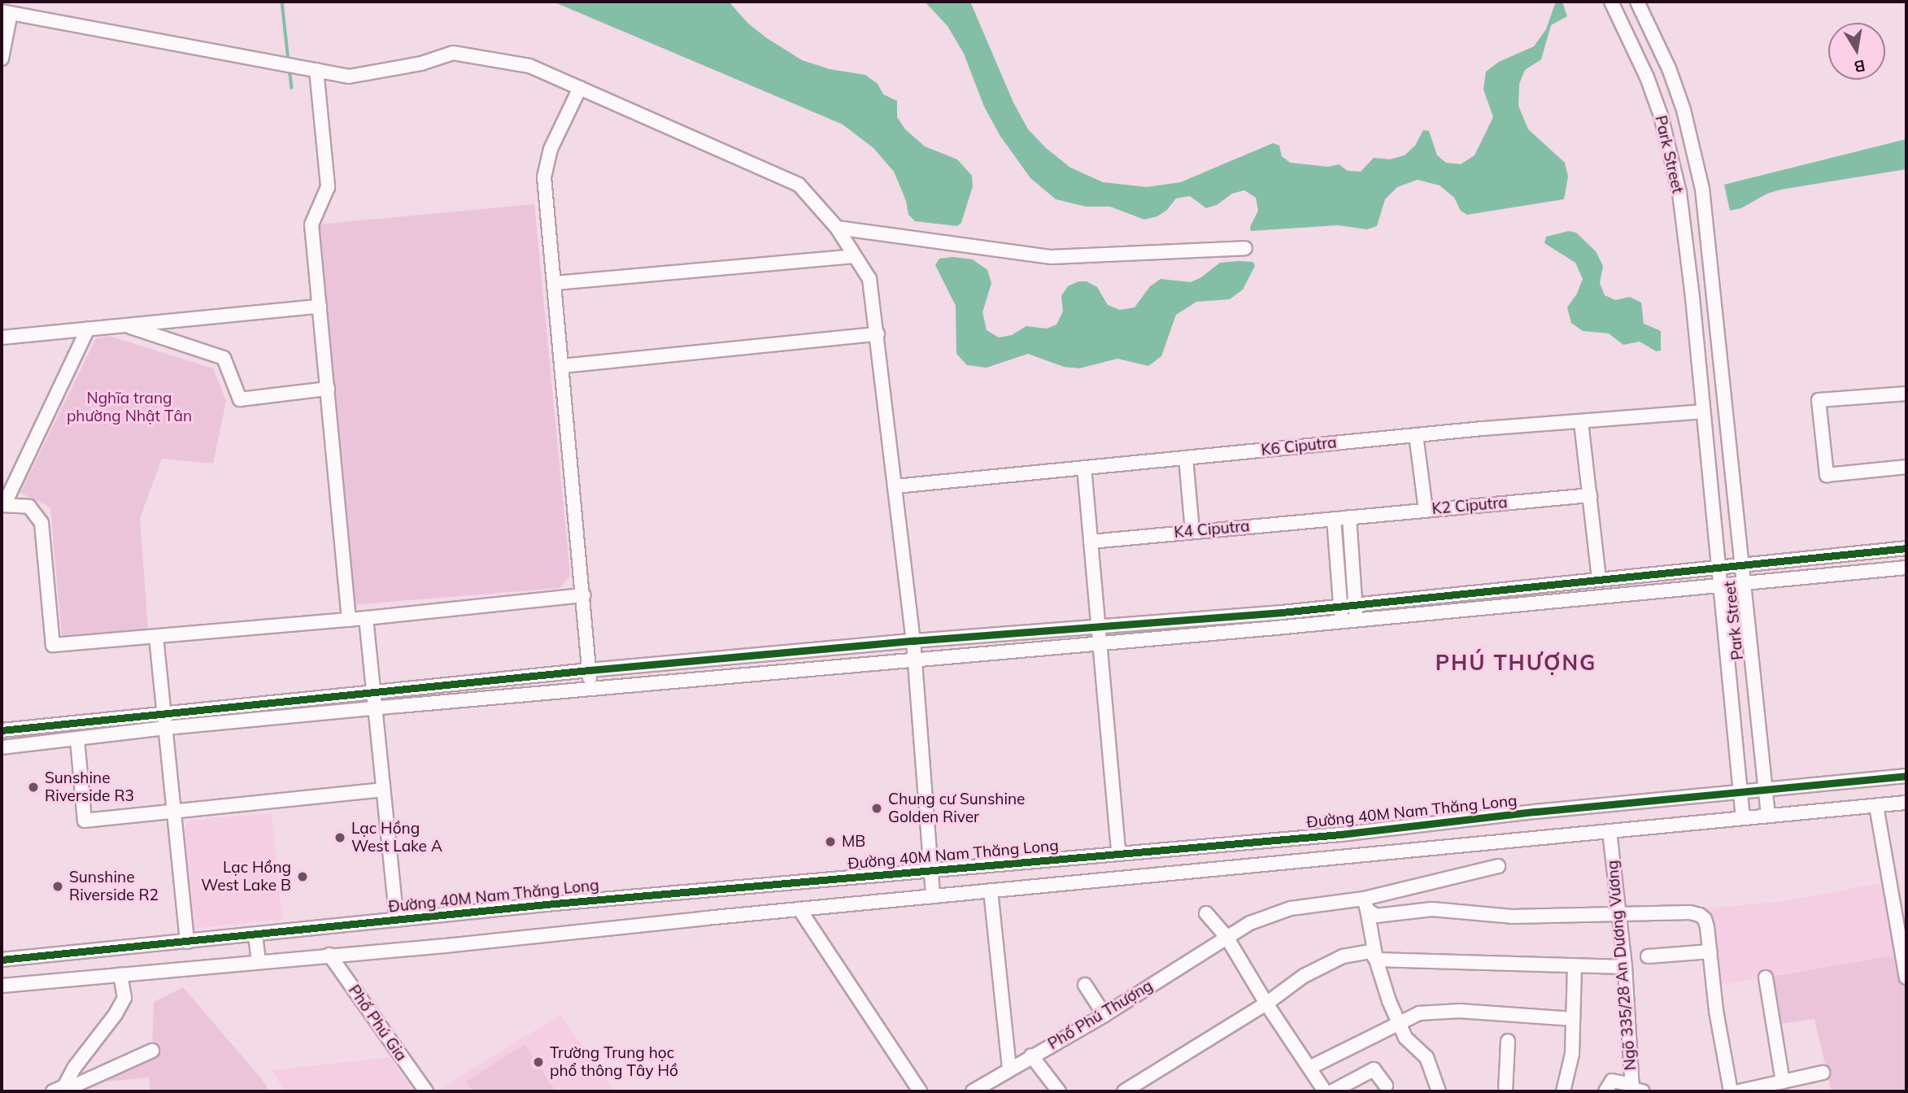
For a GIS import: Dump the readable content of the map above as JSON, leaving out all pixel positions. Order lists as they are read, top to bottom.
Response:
{
  "streets": {
    "street": [
      "Park Street",
      "K6 Ciputra",
      "K2 Ciputra",
      "K4 Ciputra",
      "Đường 40M Nam Thăng Long",
      "Ngõ 335/28 An Dương Vương",
      "Phố Phú Thượng",
      "Phố Phú Gia"
    ]
  },
  "crossings": [
    ["Park Street", "K6 Ciputra"],
    ["Park Street", "Đường 40M Nam Thăng Long"],
    ["K2 Ciputra", "K4 Ciputra"]
  ],
  "districts": ["PHÚ THƯỢNG"],
  "parks": ["Nghĩa trang phường Nhật Tân"],
  "places": [
    "Sunshine Riverside R3",
    "Chung cư Sunshine Golden River",
    "Lạc Hồng West Lake A",
    "MB",
    "Lạc Hồng West Lake B",
    "Sunshine Riverside R2",
    "Trường Trung học phổ thông Tây Hồ"
  ],
  "north": "bottom"
}
